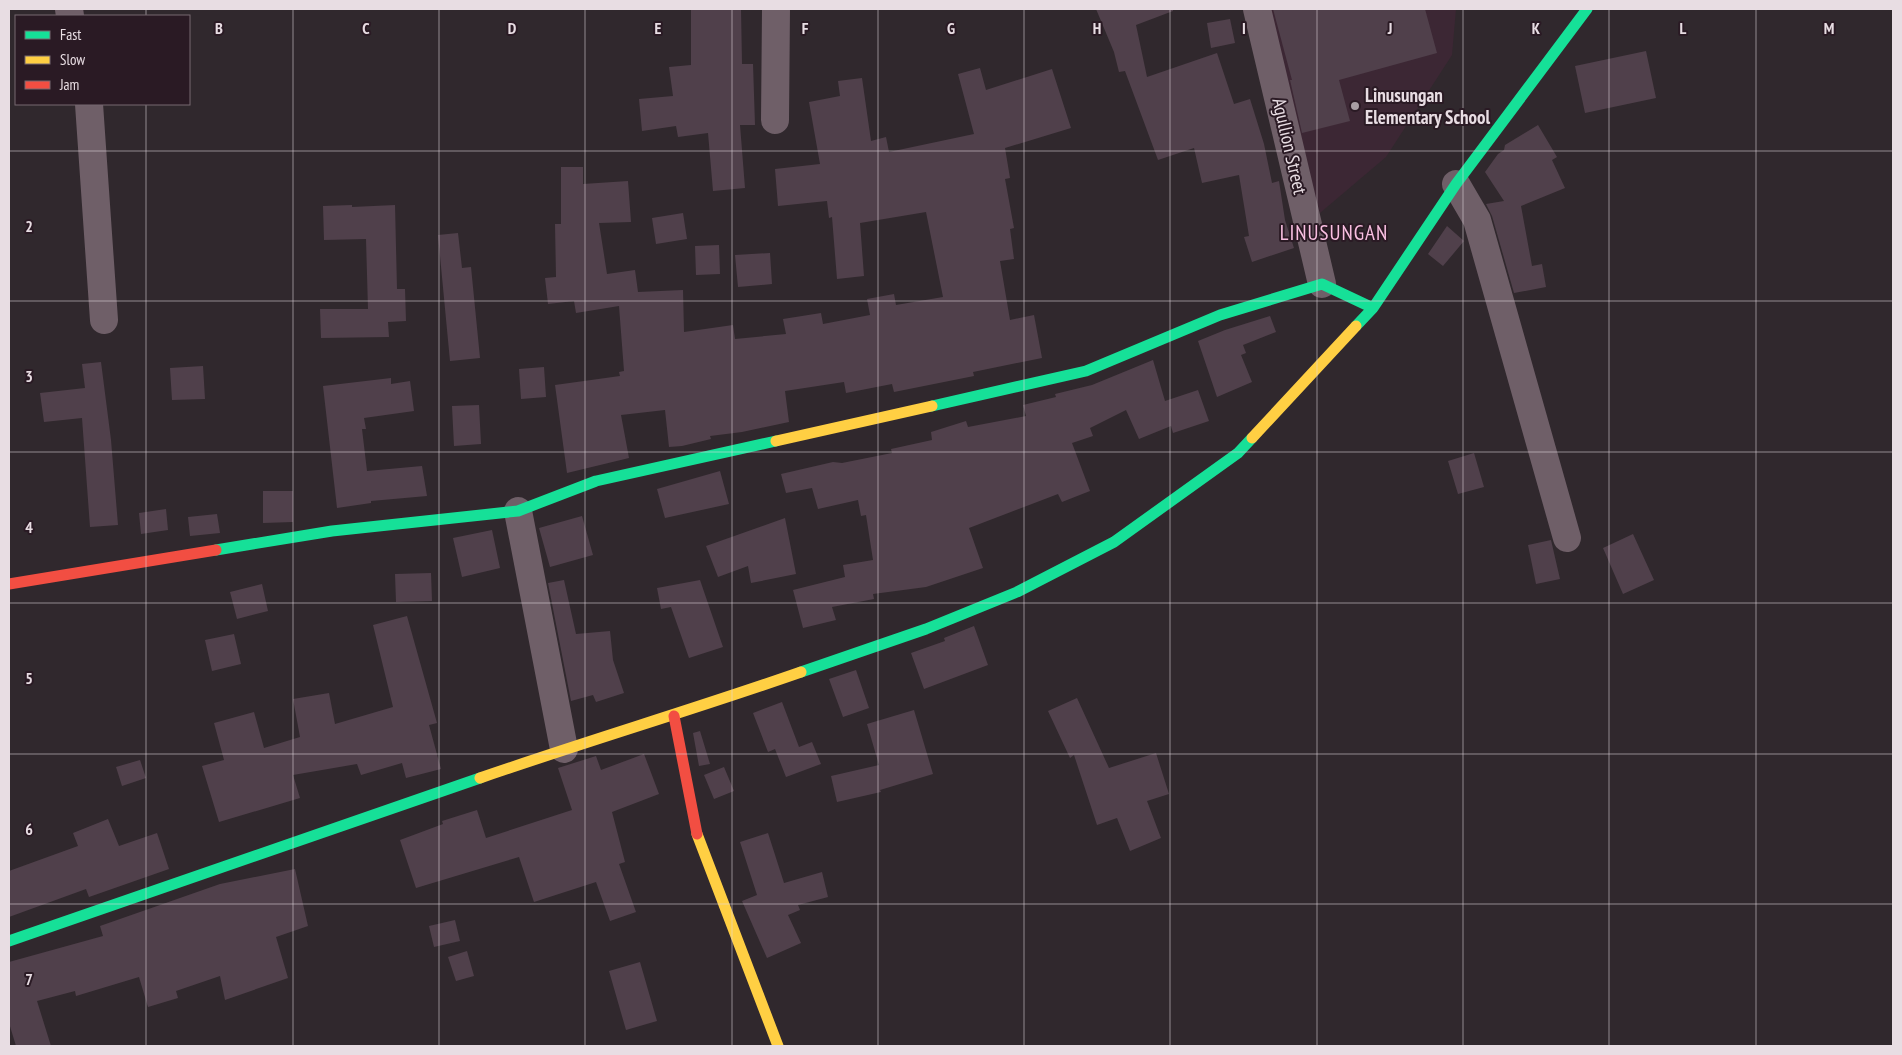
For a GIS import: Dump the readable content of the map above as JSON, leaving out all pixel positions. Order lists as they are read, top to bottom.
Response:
{
  "streets": {
    "street": ["Agullion Street"]
  },
  "districts": ["LINUSUNGAN"],
  "places": ["Linusungan Elementary School"],
  "legend": ["Fast", "Slow", "Jam"],
  "grid": {
    "columns": [
      "B",
      "C",
      "D",
      "E",
      "F",
      "G",
      "H",
      "I",
      "J",
      "K",
      "L",
      "M"
    ],
    "rows": [
      "2",
      "3",
      "4",
      "5",
      "6",
      "7"
    ]
  }
}
